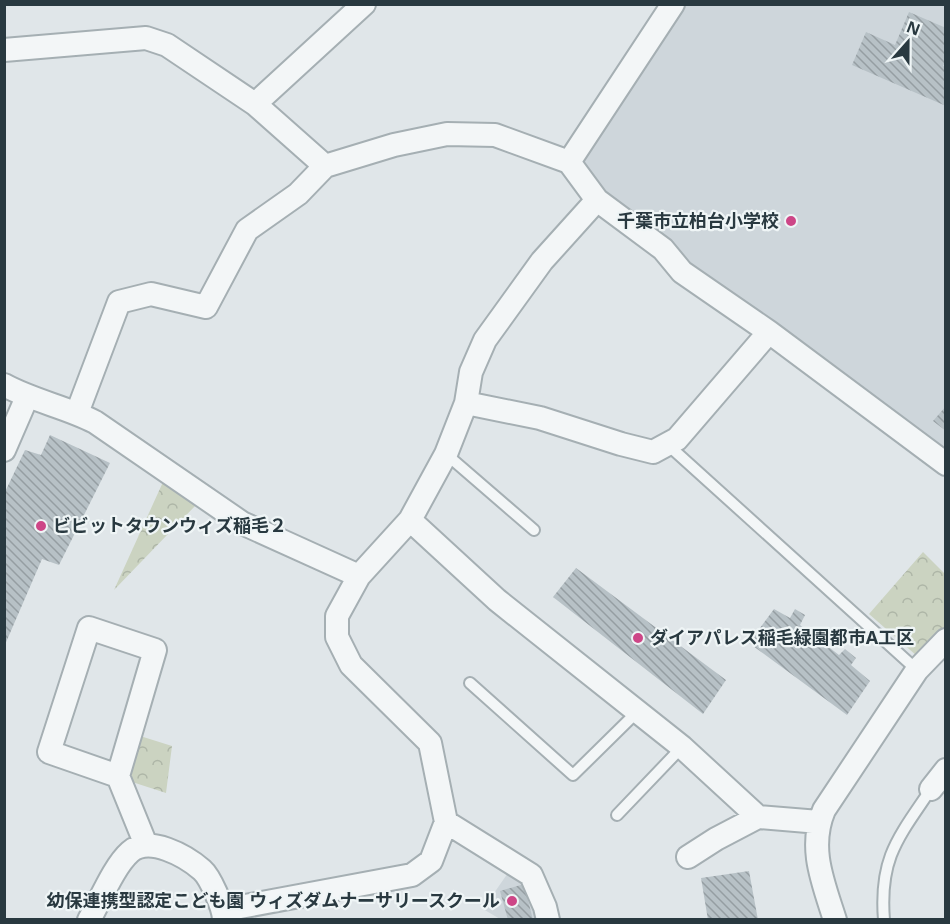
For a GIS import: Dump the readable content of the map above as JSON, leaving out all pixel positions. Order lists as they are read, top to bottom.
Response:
{
  "places": [
    "千葉市立柏台小学校",
    "ビビットタウンウィズ稲毛２",
    "ダイアパレス稲毛緑園都市A工区",
    "幼保連携型認定こども園 ウィズダムナーサリースクール"
  ],
  "north": "top"
}
